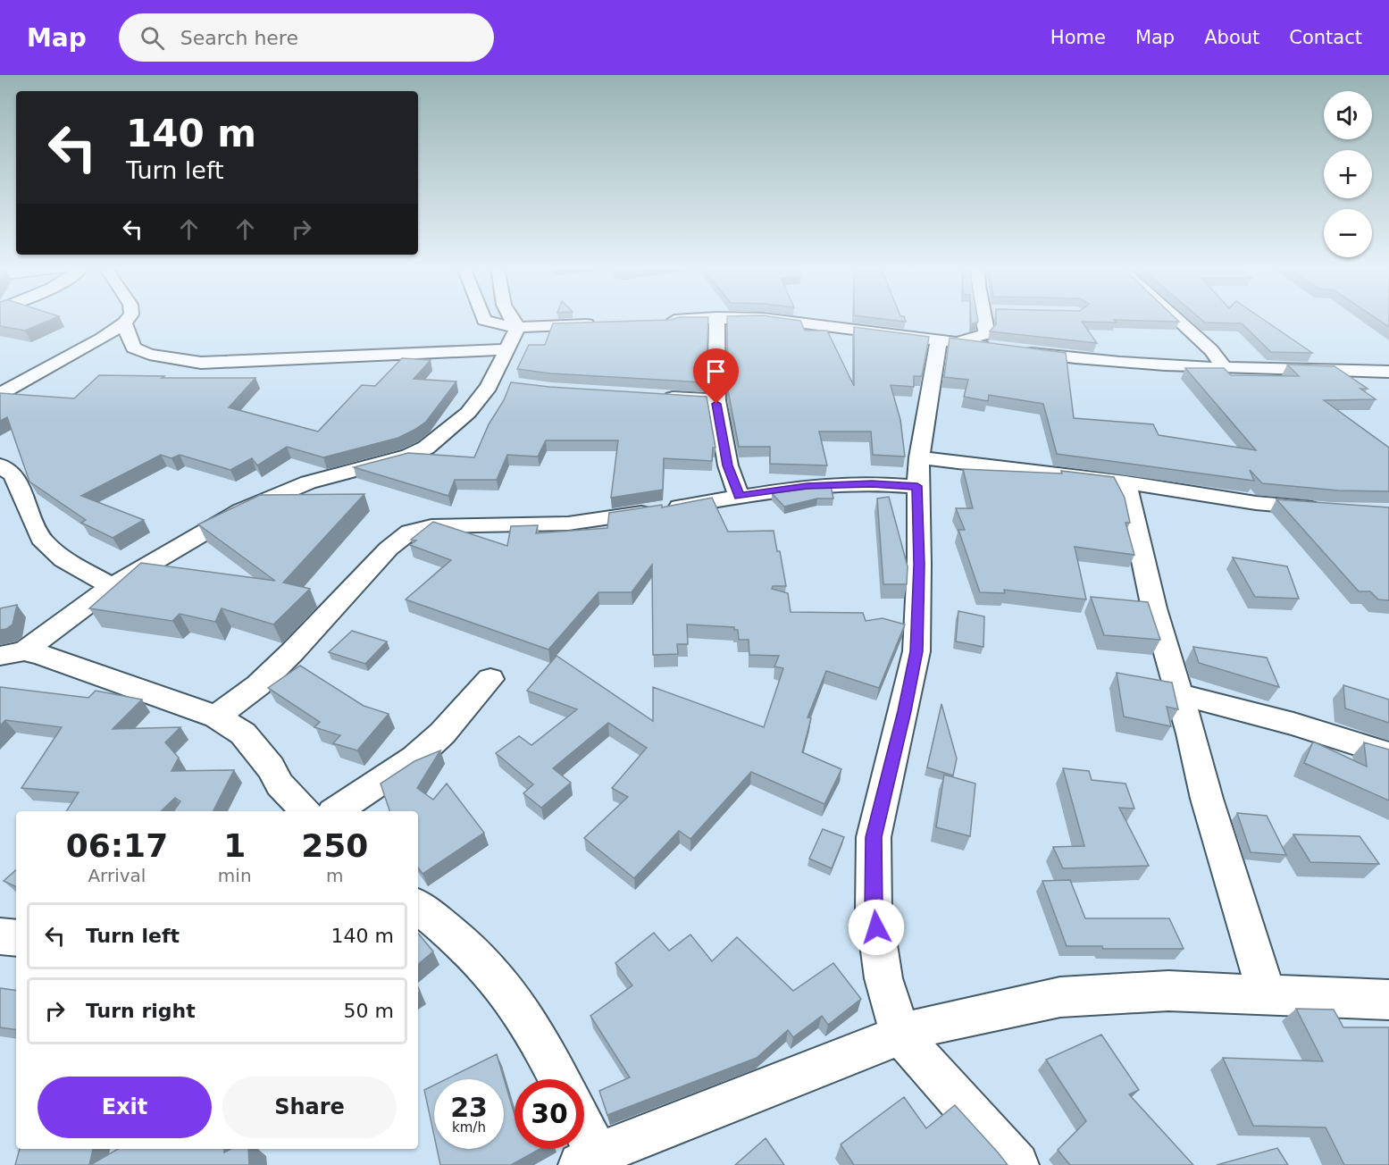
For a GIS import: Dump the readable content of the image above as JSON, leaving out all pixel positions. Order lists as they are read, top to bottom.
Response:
{
  "page": {
    "header": "Map",
    "search": "Search here",
    "nav": [
      "Home",
      "Map",
      "About",
      "Contact"
    ],
    "map_buttons": ["+", "−"],
    "turn": ["140 m", "Turn left"],
    "eta": [
      "06:17",
      "Arrival",
      "1",
      "min",
      "250",
      "m"
    ],
    "list": [
      {
        "name": "Turn left",
        "value": "140 m"
      },
      {
        "name": "Turn right",
        "value": "50 m"
      }
    ],
    "buttons": ["Exit", "Share"],
    "speed": "23 km/h",
    "limit": "30"
  }
}
